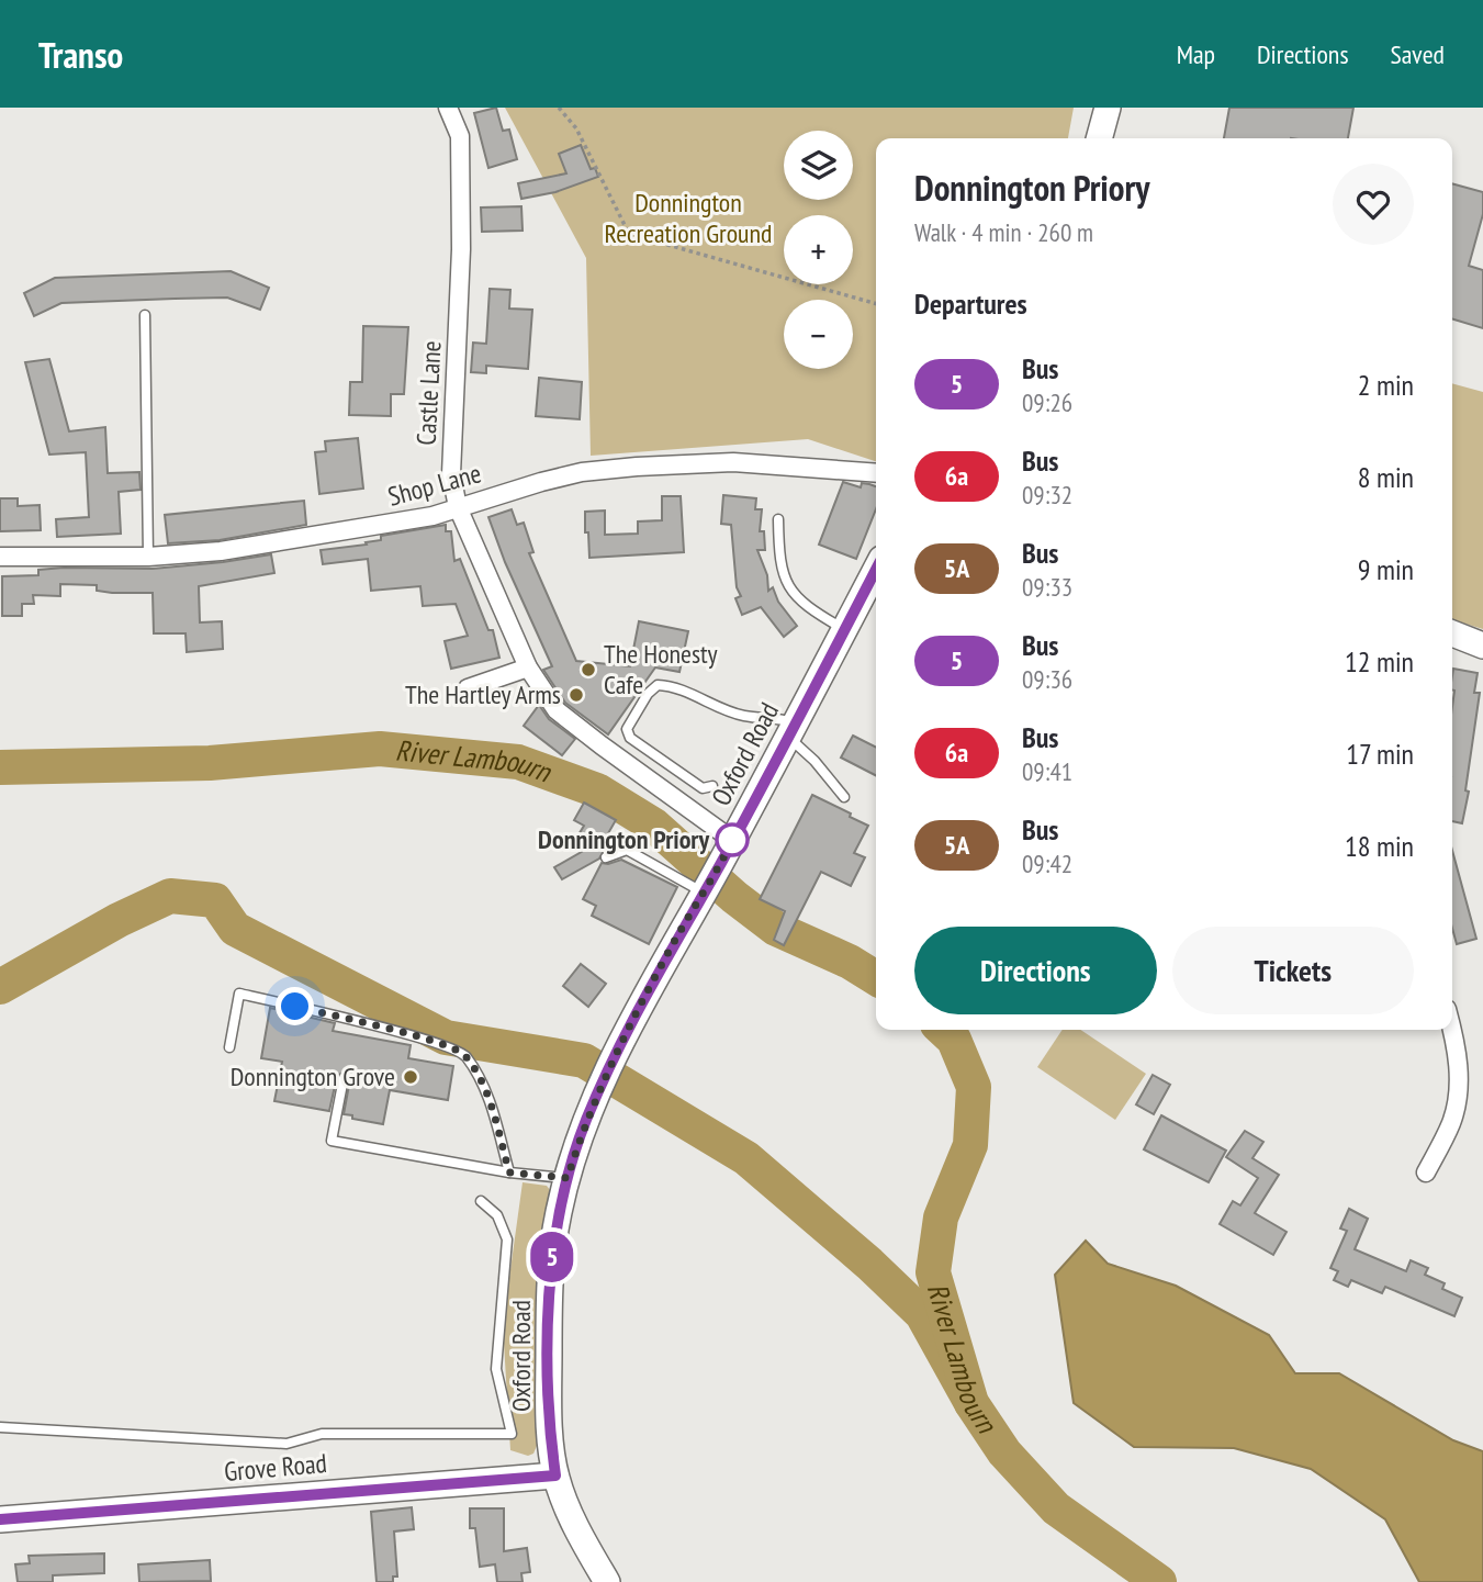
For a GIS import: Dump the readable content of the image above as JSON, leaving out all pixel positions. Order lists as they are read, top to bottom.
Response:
{
  "streets": {
    "main road": ["Oxford Road", "Grove Road"],
    "street": ["Castle Lane", "Shop Lane"]
  },
  "crossings": [
    ["Castle Lane", "Shop Lane"],
    ["Castle Lane", "Oxford Road"],
    ["Oxford Road", "Grove Road"]
  ],
  "water": ["River Lambourn"],
  "parks": ["Donnington Recreation Ground"],
  "places": [
    "The Honesty Cafe",
    "The Hartley Arms",
    "Donnington Priory",
    "Donnington Grove"
  ],
  "lines": ["bus line 5"],
  "page": {
    "header": "Transo",
    "nav": ["Map", "Directions", "Saved"],
    "on_map": "5",
    "map_buttons": ["+", "−"],
    "heading": [
      ["Donnington Priory", "Walk · 4 min · 260 m"],
      "Departures"
    ],
    "list": [
      {
        "mark": "5",
        "name": "Bus",
        "note": "09:26",
        "value": "2 min"
      },
      {
        "mark": "6a",
        "name": "Bus",
        "note": "09:32",
        "value": "8 min"
      },
      {
        "mark": "5A",
        "name": "Bus",
        "note": "09:33",
        "value": "9 min"
      },
      {
        "mark": "5",
        "name": "Bus",
        "note": "09:36",
        "value": "12 min"
      },
      {
        "mark": "6a",
        "name": "Bus",
        "note": "09:41",
        "value": "17 min"
      },
      {
        "mark": "5A",
        "name": "Bus",
        "note": "09:42",
        "value": "18 min"
      }
    ],
    "buttons": ["Directions", "Tickets"]
  }
}
